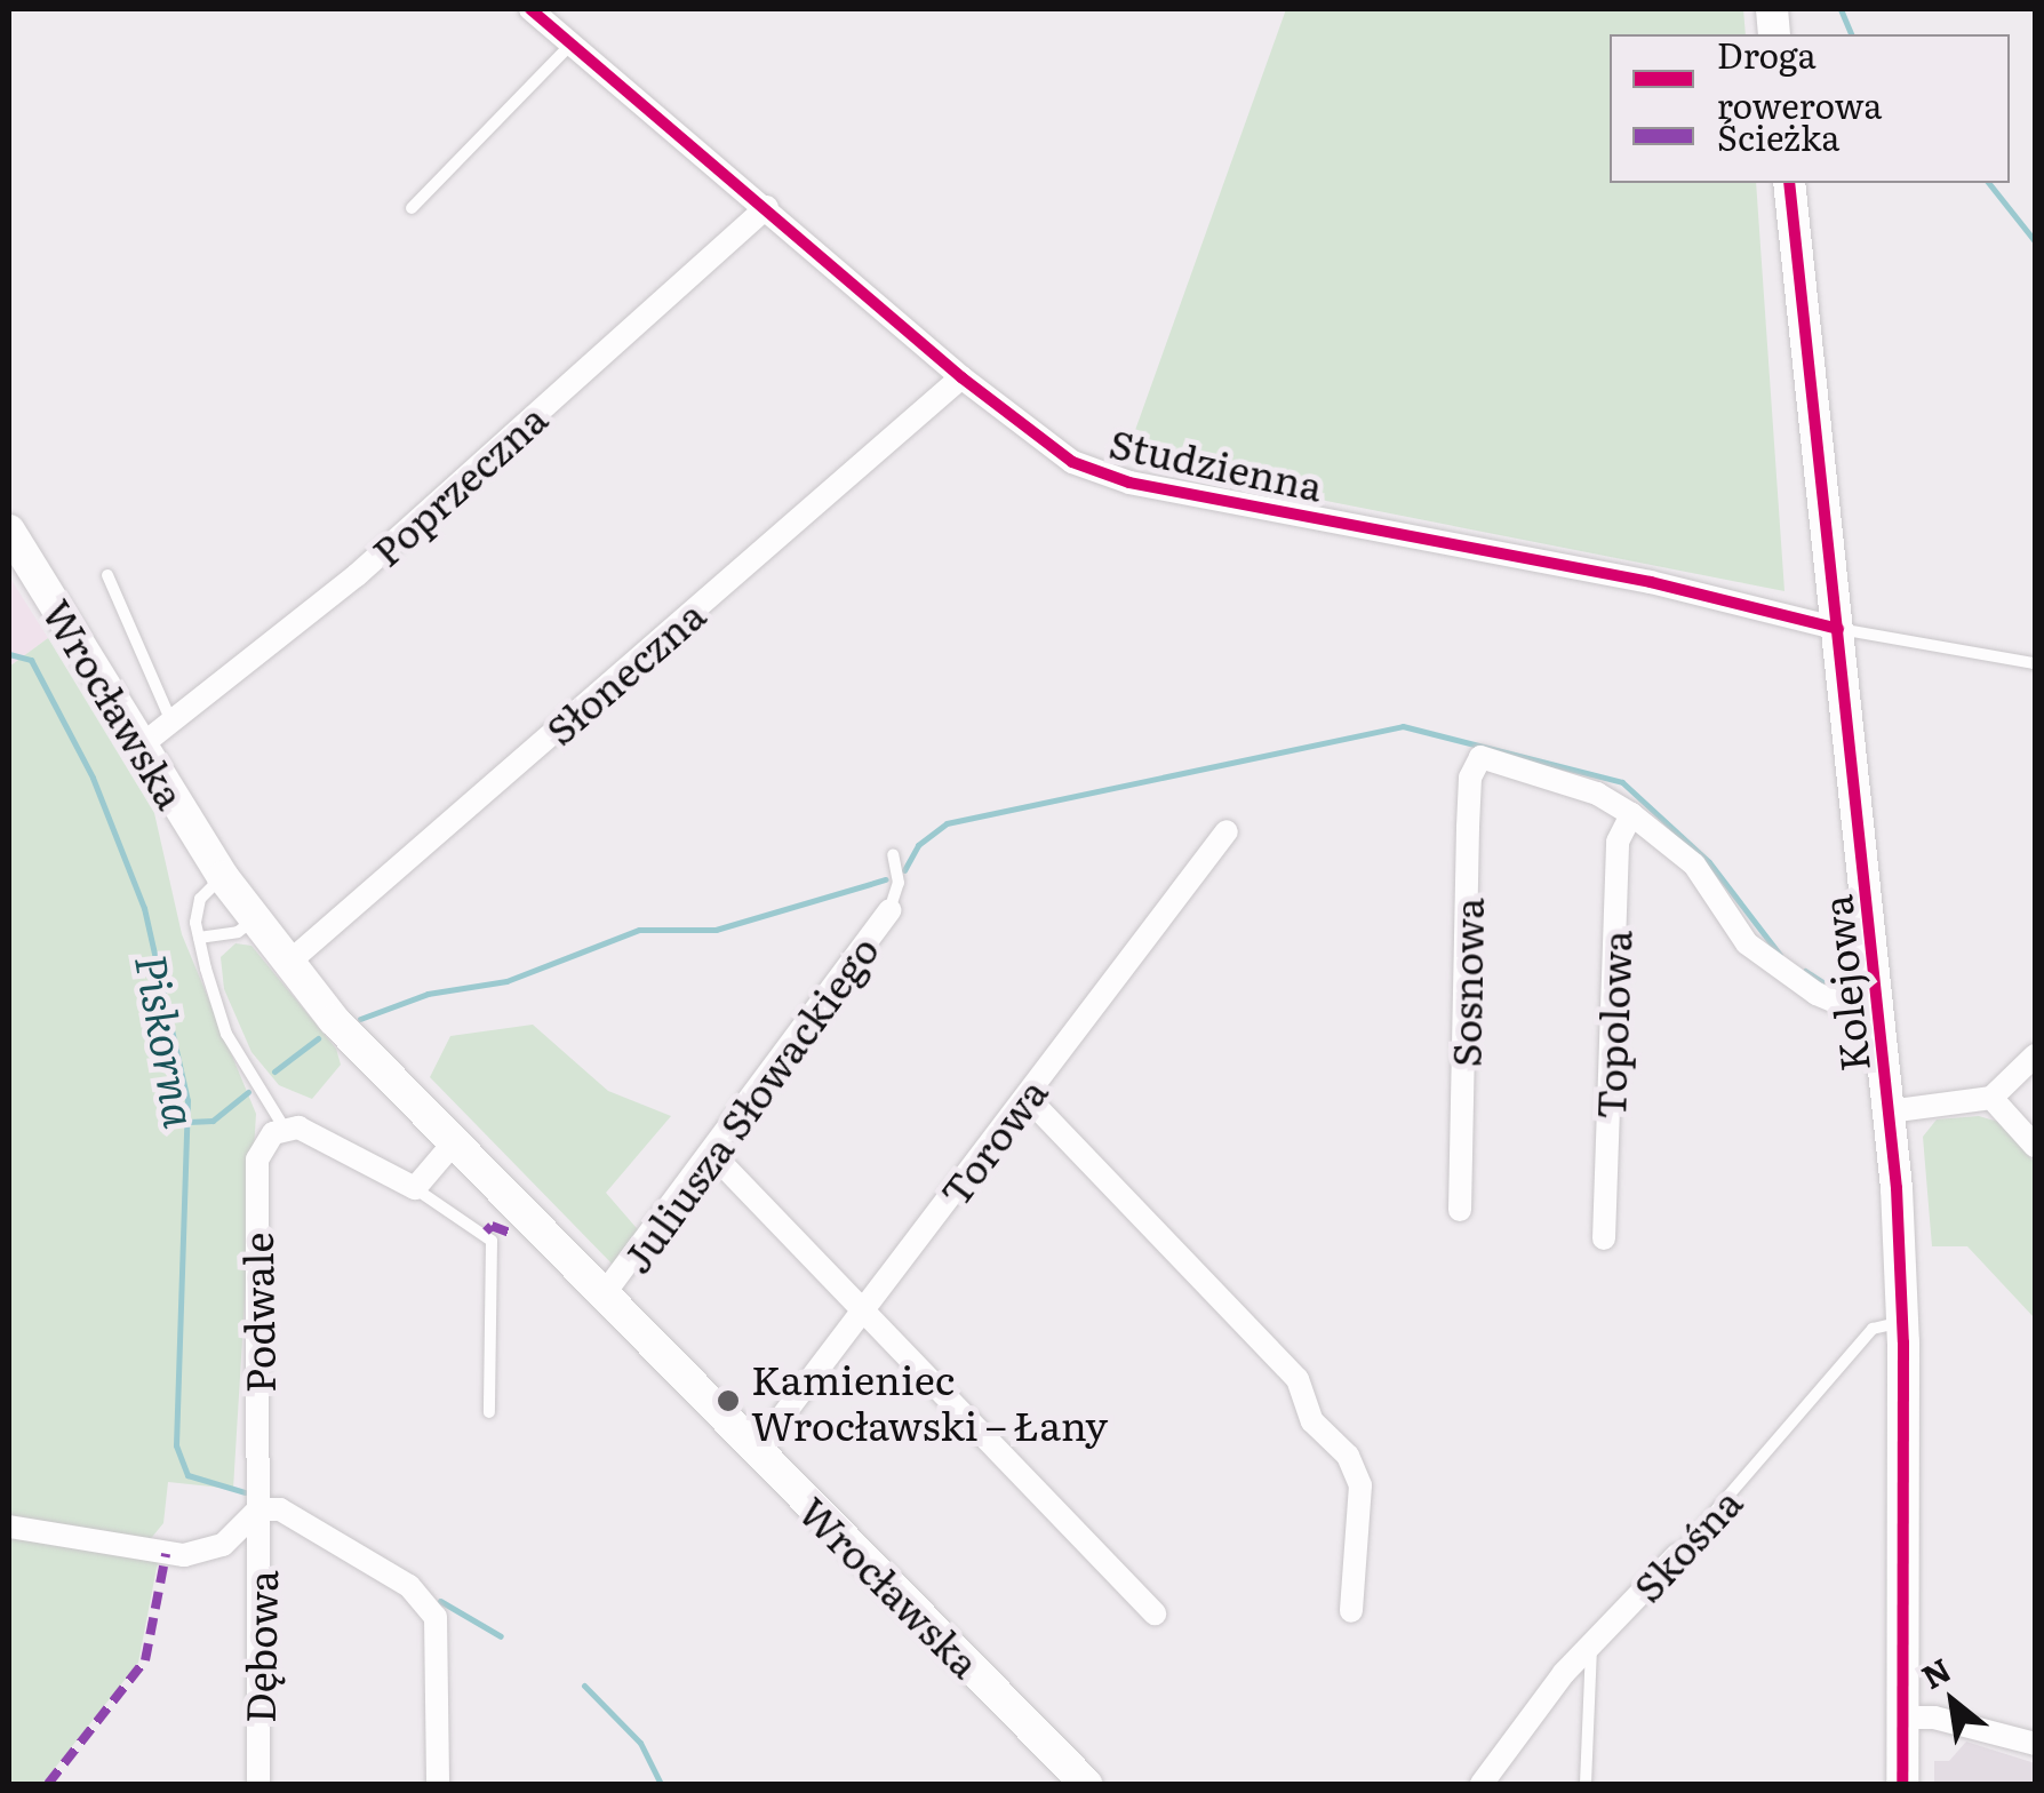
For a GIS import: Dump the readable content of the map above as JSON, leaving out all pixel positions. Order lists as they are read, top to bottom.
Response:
{
  "streets": {
    "main road": ["Wrocławska", "Kolejowa"],
    "street": [
      "Studzienna",
      "Poprzeczna",
      "Słoneczna",
      "Sosnowa",
      "Topolowa",
      "Juliusza Słowackiego",
      "Torowa",
      "Podwale",
      "Skośna",
      "Dębowa"
    ]
  },
  "crossings": [
    ["Studzienna", "Poprzeczna"],
    ["Studzienna", "Słoneczna"],
    ["Studzienna", "Kolejowa"],
    ["Poprzeczna", "Wrocławska"],
    ["Słoneczna", "Wrocławska"],
    ["Wrocławska", "Juliusza Słowackiego"],
    ["Wrocławska", "Torowa"],
    ["Sosnowa", "Topolowa"],
    ["Kolejowa", "Skośna"],
    ["Podwale", "Dębowa"]
  ],
  "water": ["Piskorna"],
  "places": ["Kamieniec Wrocławski – Łany"],
  "legend": ["Droga rowerowa", "Ścieżka"],
  "north": "top left"
}
